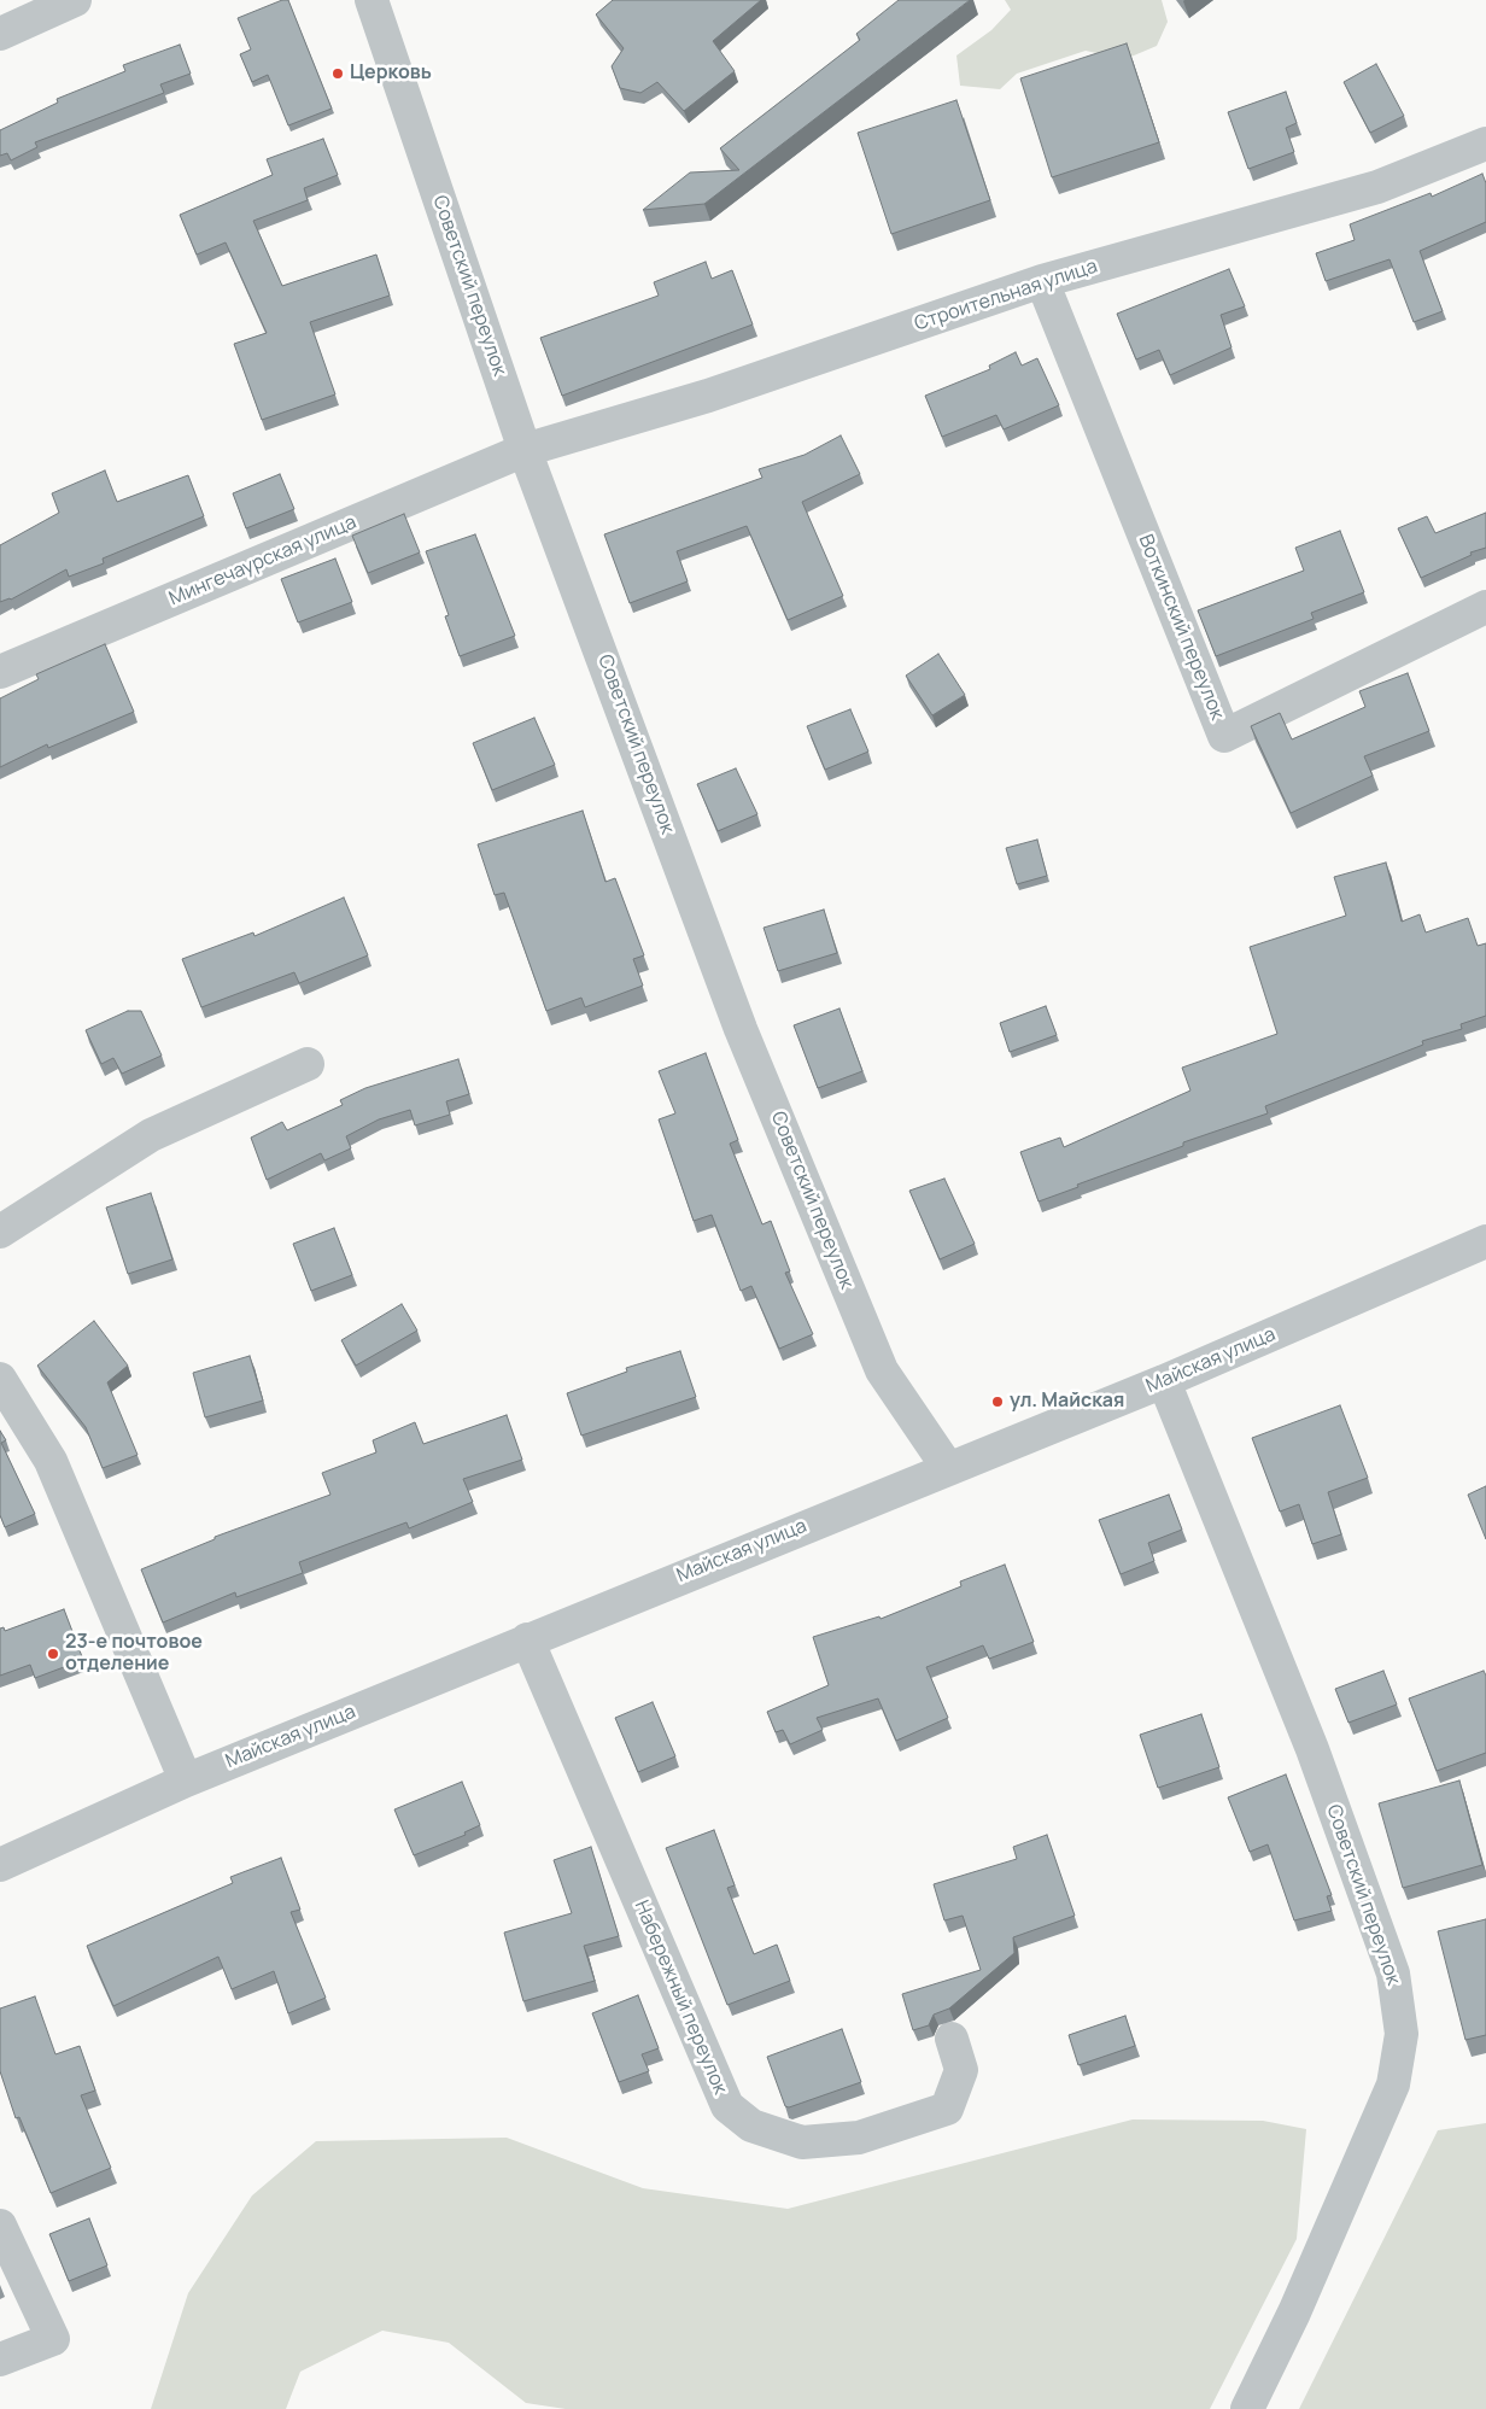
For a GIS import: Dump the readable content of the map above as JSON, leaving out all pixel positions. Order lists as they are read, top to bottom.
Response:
{
  "streets": {
    "street": [
      "Советский переулок",
      "Строительная улица",
      "Мингечаурская улица",
      "Воткинский переулок",
      "Майская улица",
      "Набережный переулок"
    ]
  },
  "crossings": [
    ["Советский переулок", "Строительная улица"],
    ["Советский переулок", "Мингечаурская улица"],
    ["Советский переулок", "Майская улица"],
    ["Строительная улица", "Мингечаурская улица"],
    ["Строительная улица", "Воткинский переулок"],
    ["Майская улица", "Набережный переулок"]
  ],
  "places": ["Церковь", "ул. Майская", "23-е почтовое отделение"]
}
